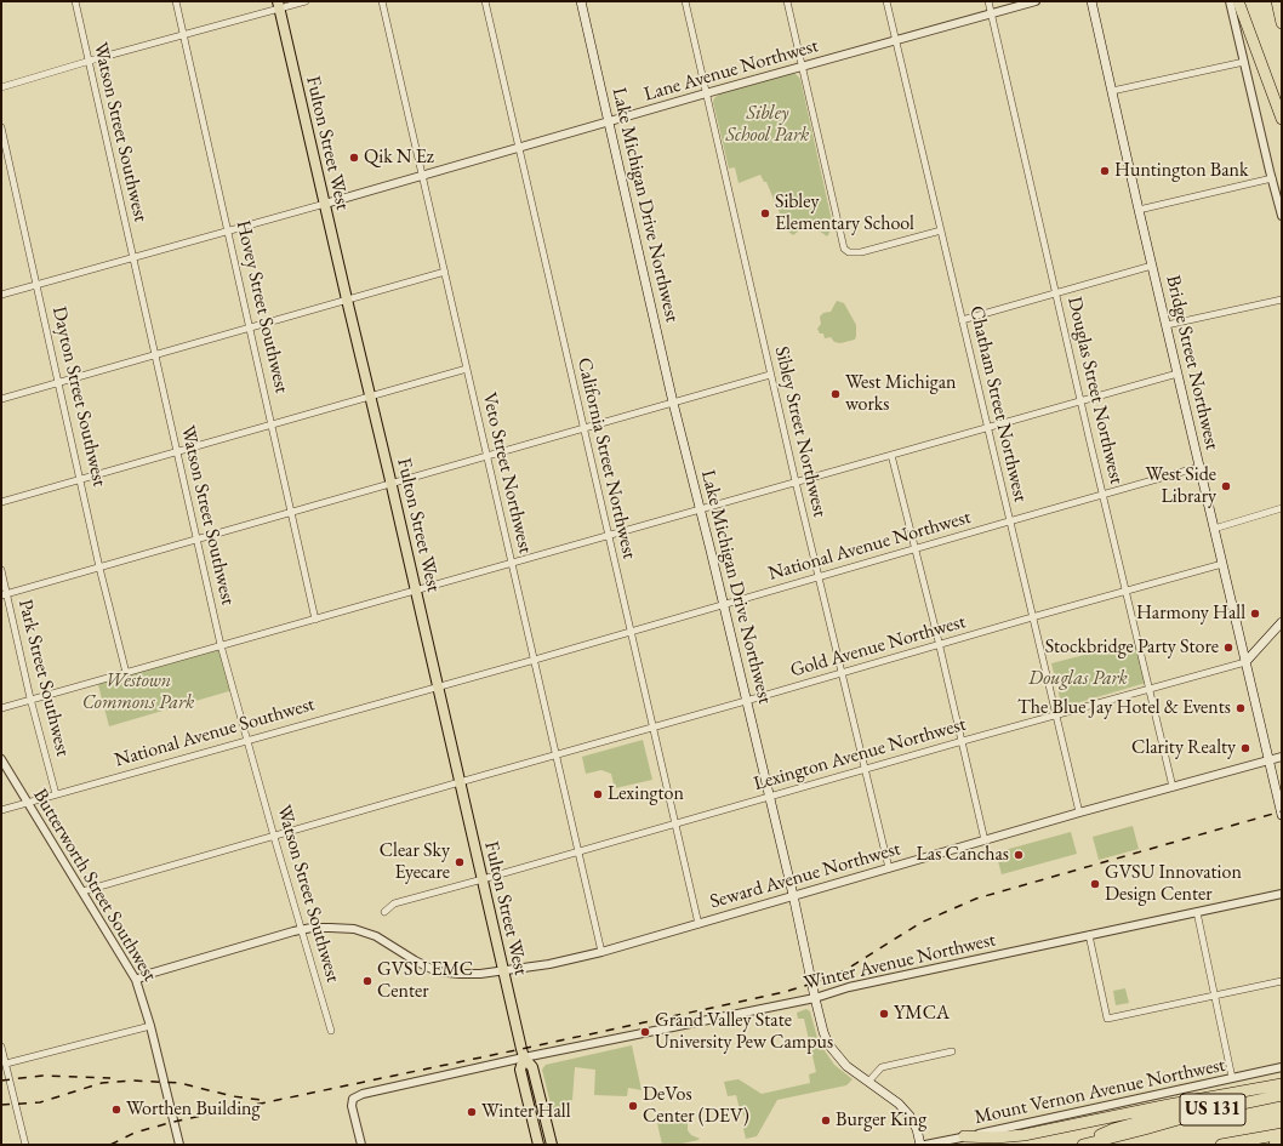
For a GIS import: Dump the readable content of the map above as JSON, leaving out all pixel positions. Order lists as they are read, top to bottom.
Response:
{
  "streets": {
    "highway": ["US 131"],
    "main road": ["Fulton Street West", "Lake Michigan Drive Northwest", "Bridge Street Northwest"],
    "street": [
      "Lane Avenue Northwest",
      "Watson Street Southwest",
      "Hovey Street Southwest",
      "Douglas Street Northwest",
      "Dayton Street Southwest",
      "Chatham Street Northwest",
      "Sibley Street Northwest",
      "California Street Northwest",
      "Veto Street Northwest",
      "National Avenue Northwest",
      "Gold Avenue Northwest",
      "Park Street Southwest",
      "National Avenue Southwest",
      "Lexington Avenue Northwest",
      "Seward Avenue Northwest",
      "Butterworth Street Southwest",
      "Winter Avenue Northwest",
      "Mount Vernon Avenue Northwest"
    ]
  },
  "crossings": [
    ["Lane Avenue Northwest", "Fulton Street West"],
    ["Lane Avenue Northwest", "Lake Michigan Drive Northwest"],
    ["Lane Avenue Northwest", "Douglas Street Northwest"],
    ["Lane Avenue Northwest", "Chatham Street Northwest"],
    ["Lane Avenue Northwest", "Sibley Street Northwest"],
    ["Lane Avenue Northwest", "California Street Northwest"],
    ["Lane Avenue Northwest", "Veto Street Northwest"],
    ["Watson Street Southwest", "Gold Avenue Northwest"],
    ["Watson Street Southwest", "National Avenue Southwest"],
    ["Watson Street Southwest", "Seward Avenue Northwest"],
    ["Fulton Street West", "National Avenue Northwest"],
    ["Fulton Street West", "Gold Avenue Northwest"],
    ["Fulton Street West", "National Avenue Southwest"],
    ["Fulton Street West", "Lexington Avenue Northwest"],
    ["Fulton Street West", "Seward Avenue Northwest"],
    ["Fulton Street West", "Winter Avenue Northwest"],
    ["Lake Michigan Drive Northwest", "National Avenue Northwest"],
    ["Lake Michigan Drive Northwest", "Gold Avenue Northwest"],
    ["Lake Michigan Drive Northwest", "Lexington Avenue Northwest"],
    ["Lake Michigan Drive Northwest", "Seward Avenue Northwest"],
    ["Lake Michigan Drive Northwest", "Winter Avenue Northwest"],
    ["Bridge Street Northwest", "National Avenue Northwest"],
    ["Bridge Street Northwest", "Gold Avenue Northwest"],
    ["Bridge Street Northwest", "Lexington Avenue Northwest"],
    ["Bridge Street Northwest", "Seward Avenue Northwest"],
    ["Douglas Street Northwest", "National Avenue Northwest"],
    ["Douglas Street Northwest", "Gold Avenue Northwest"],
    ["Douglas Street Northwest", "Lexington Avenue Northwest"],
    ["Douglas Street Northwest", "Seward Avenue Northwest"],
    ["Chatham Street Northwest", "National Avenue Northwest"],
    ["Chatham Street Northwest", "Gold Avenue Northwest"],
    ["Chatham Street Northwest", "Lexington Avenue Northwest"],
    ["Chatham Street Northwest", "Seward Avenue Northwest"],
    ["Sibley Street Northwest", "National Avenue Northwest"],
    ["Sibley Street Northwest", "Gold Avenue Northwest"],
    ["Sibley Street Northwest", "Lexington Avenue Northwest"],
    ["Sibley Street Northwest", "Seward Avenue Northwest"],
    ["California Street Northwest", "National Avenue Northwest"],
    ["California Street Northwest", "Gold Avenue Northwest"],
    ["California Street Northwest", "Lexington Avenue Northwest"],
    ["California Street Northwest", "Seward Avenue Northwest"],
    ["Veto Street Northwest", "National Avenue Northwest"],
    ["Veto Street Northwest", "Gold Avenue Northwest"],
    ["Veto Street Northwest", "Lexington Avenue Northwest"],
    ["Veto Street Northwest", "Seward Avenue Northwest"],
    ["National Avenue Northwest", "National Avenue Southwest"],
    ["Gold Avenue Northwest", "Butterworth Street Southwest"],
    ["Park Street Southwest", "National Avenue Southwest"],
    ["National Avenue Southwest", "Butterworth Street Southwest"],
    ["Seward Avenue Northwest", "Butterworth Street Southwest"]
  ],
  "parks": ["Sibley School Park", "Douglas Park", "Westown Commons Park"],
  "places": [
    "Qik N Ez",
    "Huntington Bank",
    "Sibley Elementary School",
    "West Michigan works",
    "West Side Library",
    "Harmony Hall",
    "Stockbridge Party Store",
    "The Blue Jay Hotel & Events",
    "Clarity Realty",
    "Lexington",
    "Las Canchas",
    "Clear Sky Eyecare",
    "GVSU Innovation Design Center",
    "GVSU EMC Center",
    "YMCA",
    "Grand Valley State University Pew Campus",
    "DeVos Center (DEV)",
    "Worthen Building",
    "Winter Hall",
    "Burger King"
  ]
}
